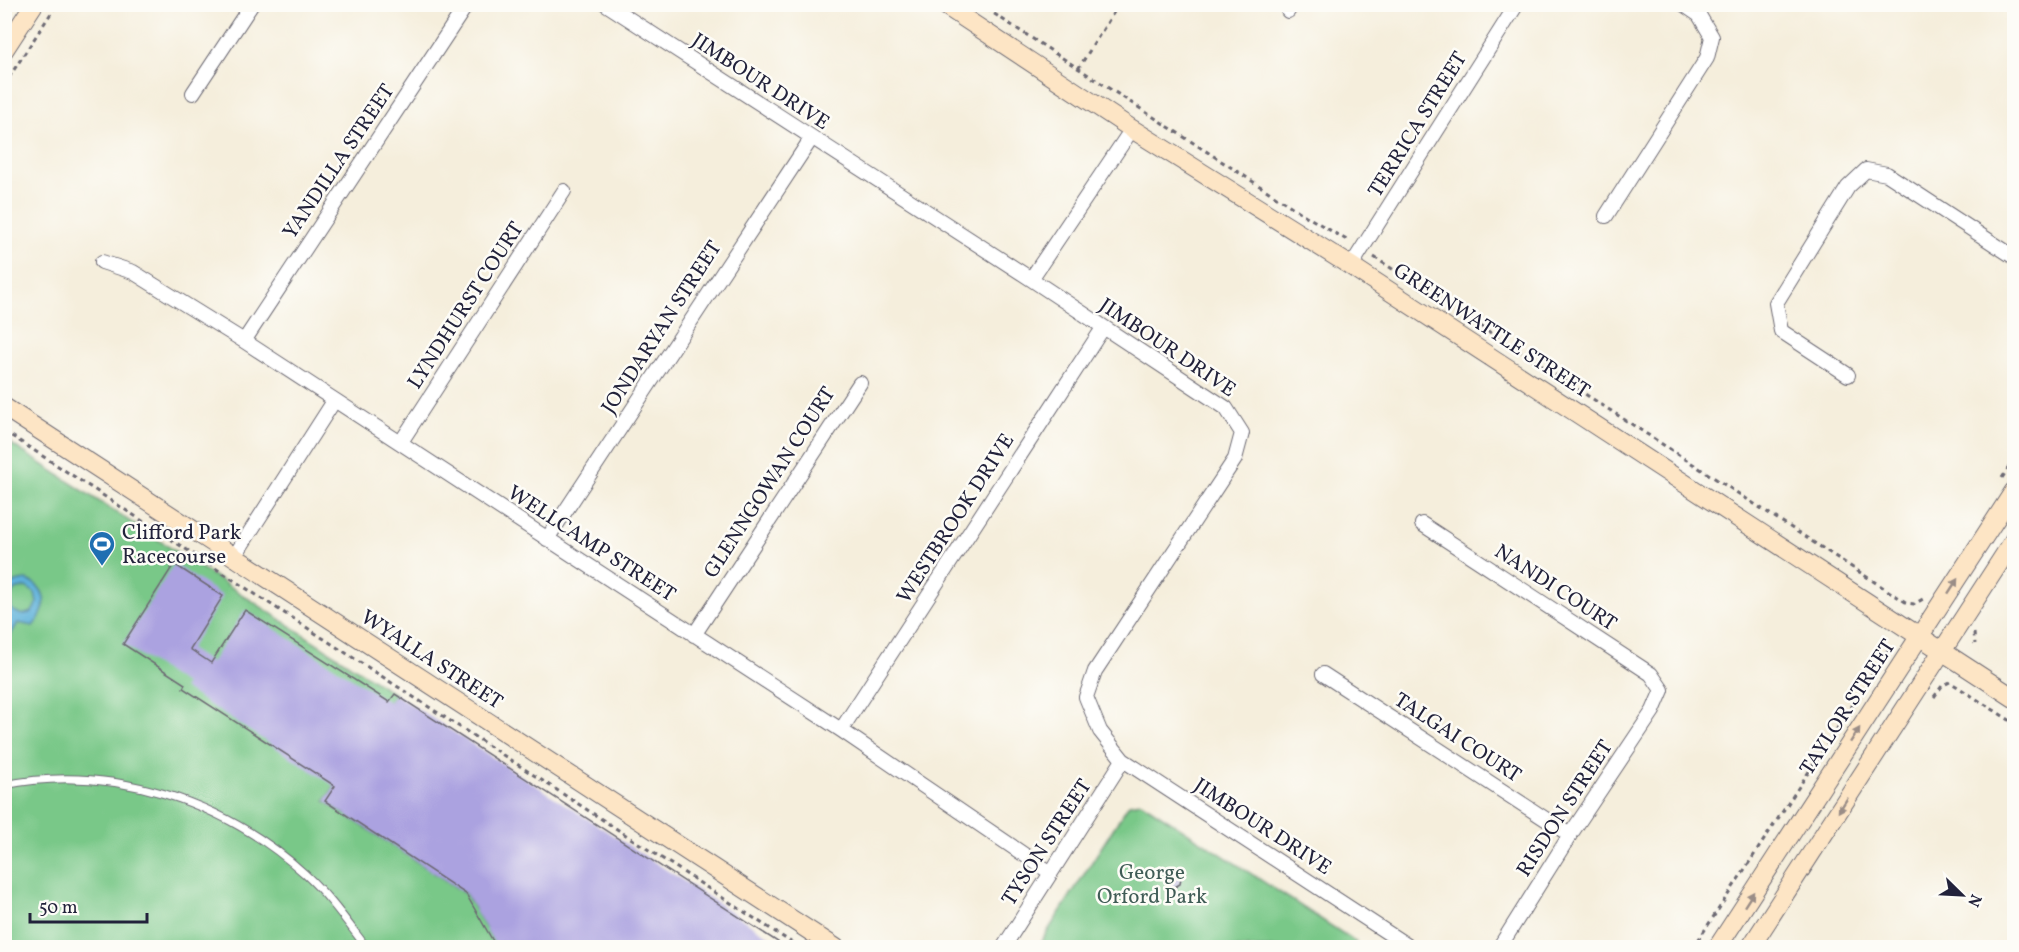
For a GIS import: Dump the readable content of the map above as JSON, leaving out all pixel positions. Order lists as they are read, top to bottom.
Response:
{
  "streets": {
    "street": [
      "JIMBOUR DRIVE",
      "TERRICA STREET",
      "YANDILLA STREET",
      "LYNDHURST COURT",
      "JONDARYAN STREET",
      "GREENWATTLE STREET",
      "GLENNGOWAN COURT",
      "WESTBROOK DRIVE",
      "WELLCAMP STREET",
      "NANDI COURT",
      "WYALLA STREET",
      "TAYLOR STREET",
      "TALGAI COURT",
      "RISDON STREET",
      "TYSON STREET"
    ]
  },
  "crossings": [
    ["JIMBOUR DRIVE", "JONDARYAN STREET"],
    ["JIMBOUR DRIVE", "WESTBROOK DRIVE"],
    ["JIMBOUR DRIVE", "TYSON STREET"],
    ["TERRICA STREET", "GREENWATTLE STREET"],
    ["YANDILLA STREET", "WELLCAMP STREET"],
    ["LYNDHURST COURT", "WELLCAMP STREET"],
    ["JONDARYAN STREET", "WELLCAMP STREET"],
    ["GREENWATTLE STREET", "TAYLOR STREET"],
    ["GLENNGOWAN COURT", "WELLCAMP STREET"],
    ["WESTBROOK DRIVE", "WELLCAMP STREET"],
    ["WELLCAMP STREET", "TYSON STREET"],
    ["NANDI COURT", "RISDON STREET"],
    ["TALGAI COURT", "RISDON STREET"]
  ],
  "parks": ["George Orford Park"],
  "places": {
    "sports": ["Clifford Park Racecourse"]
  },
  "scale_bar": "50 m",
  "north": "bottom right"
}
